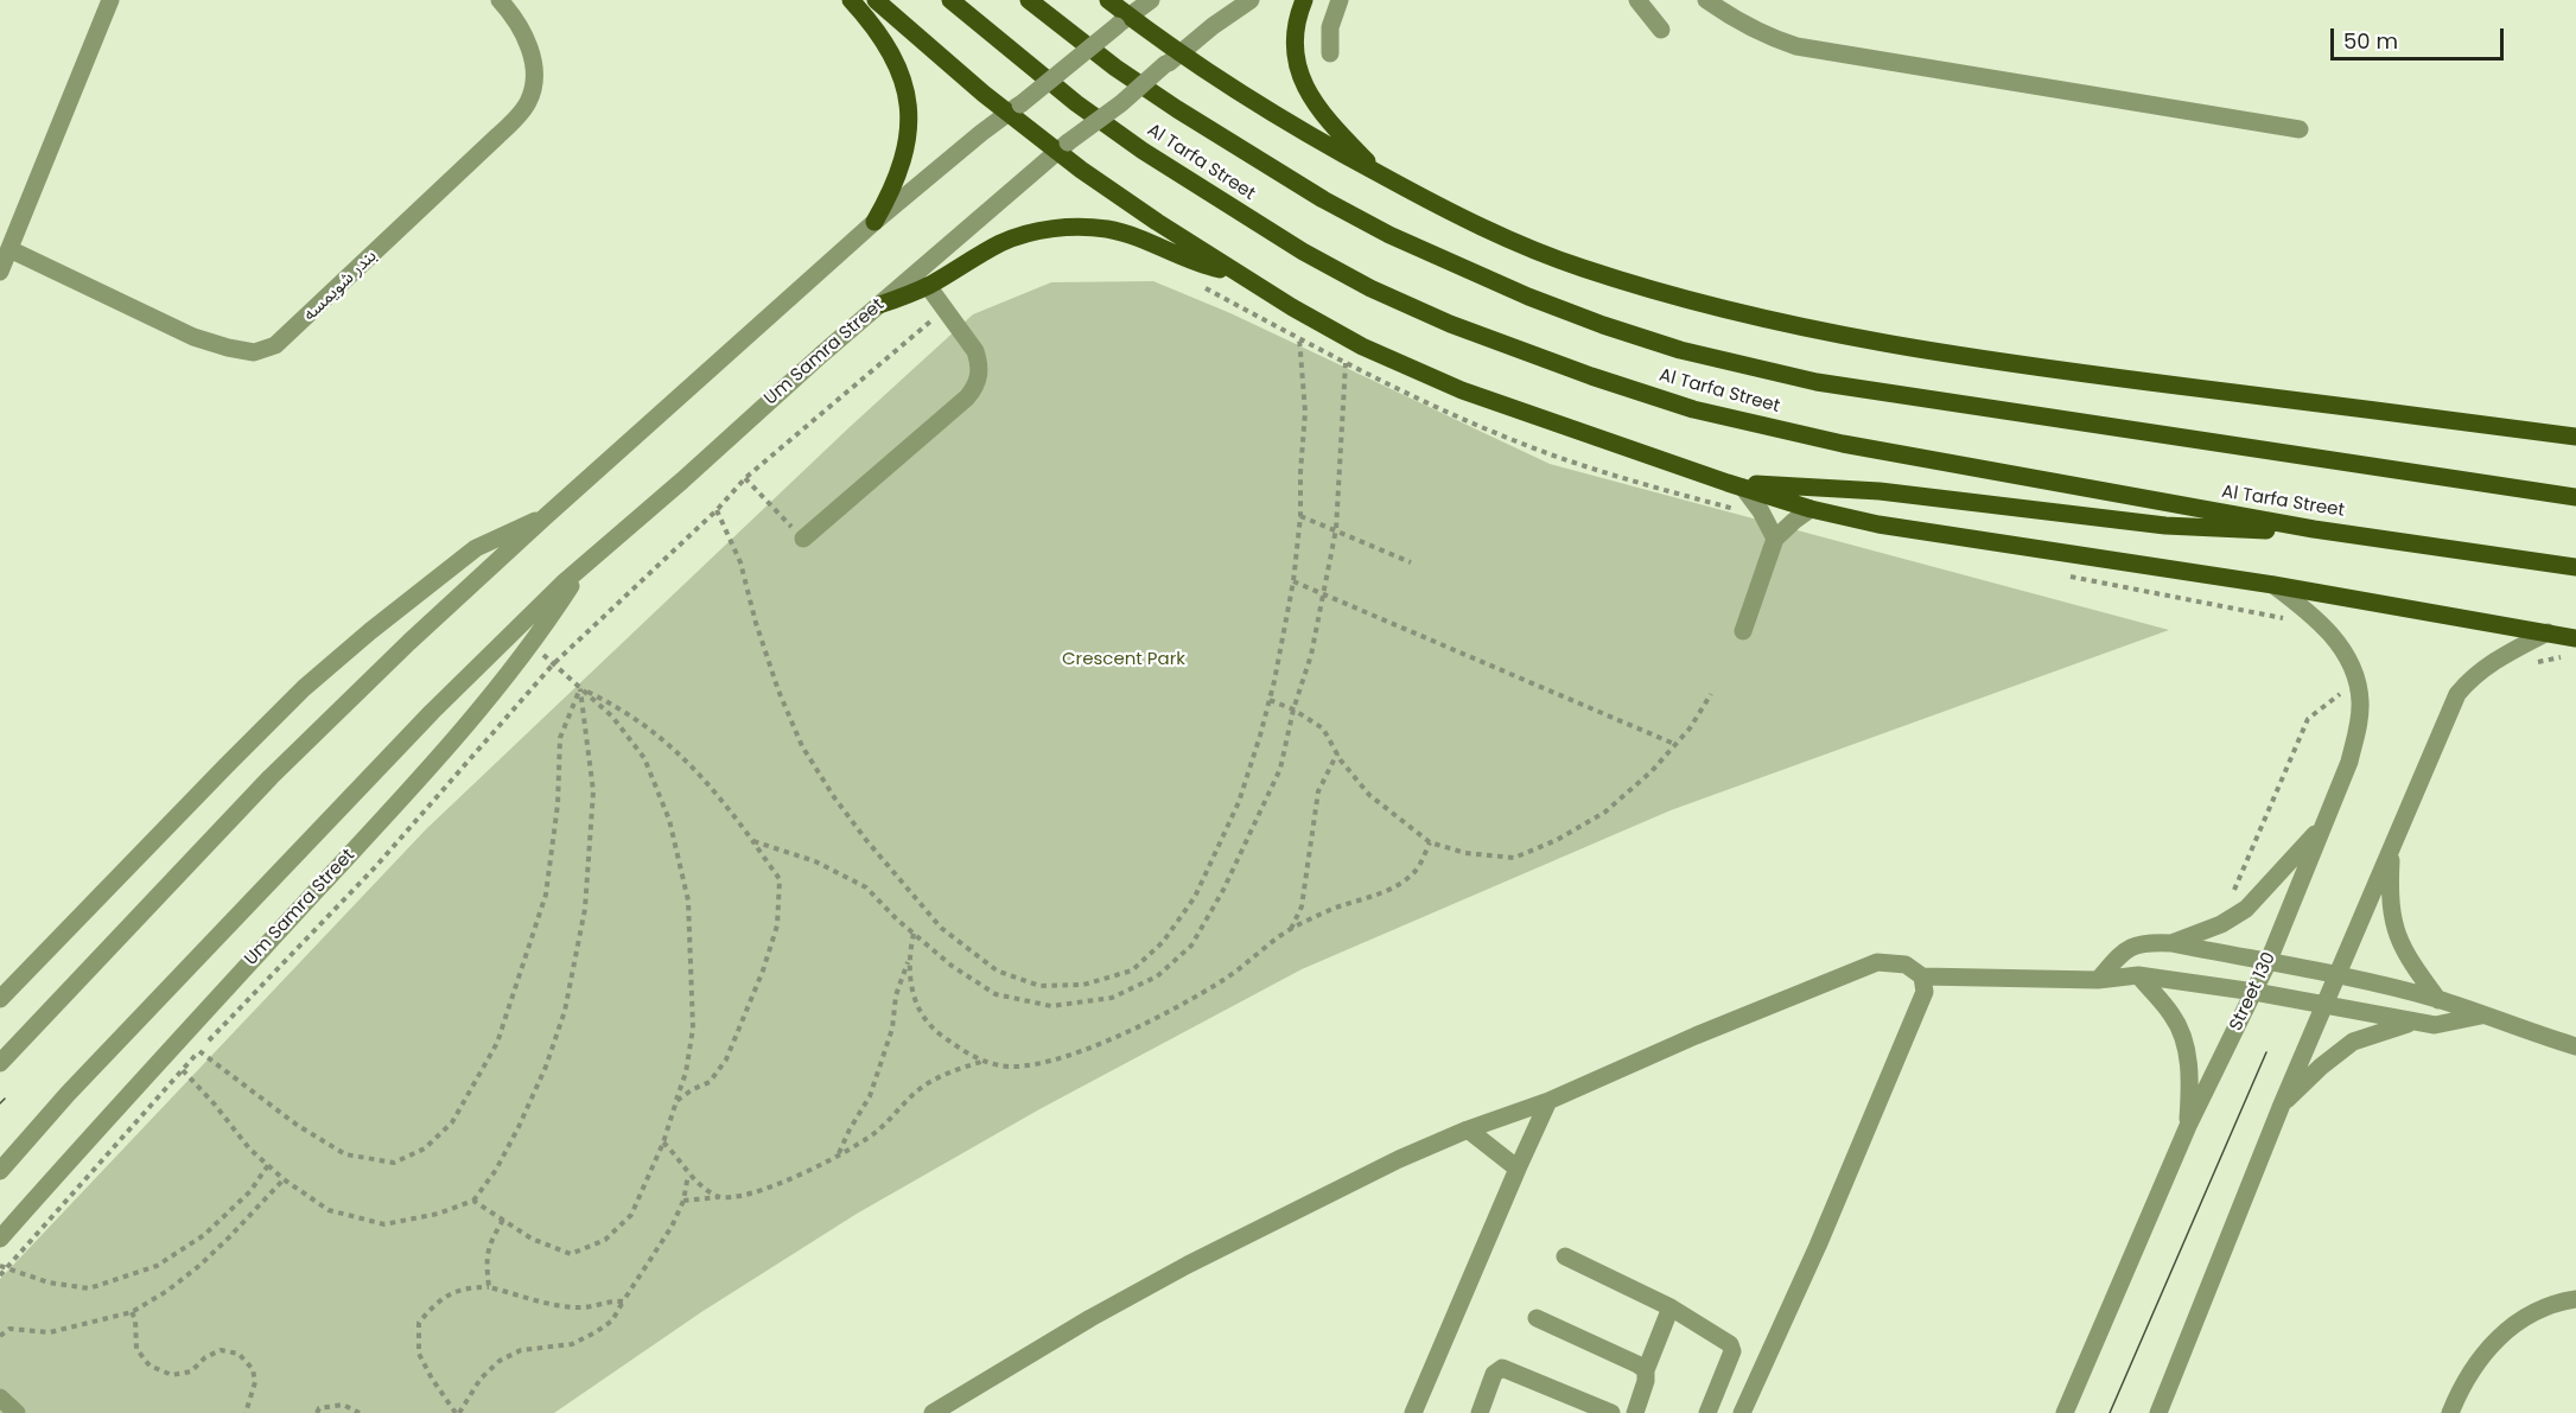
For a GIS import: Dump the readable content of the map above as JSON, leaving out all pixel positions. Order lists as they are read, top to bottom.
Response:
{
  "streets": {
    "main road": ["Al Tarfa Street"],
    "street": ["بندر شويمسه", "Um Samra Street", "Street 130"]
  },
  "parks": ["Crescent Park"],
  "scale_bar": "50 m"
}
